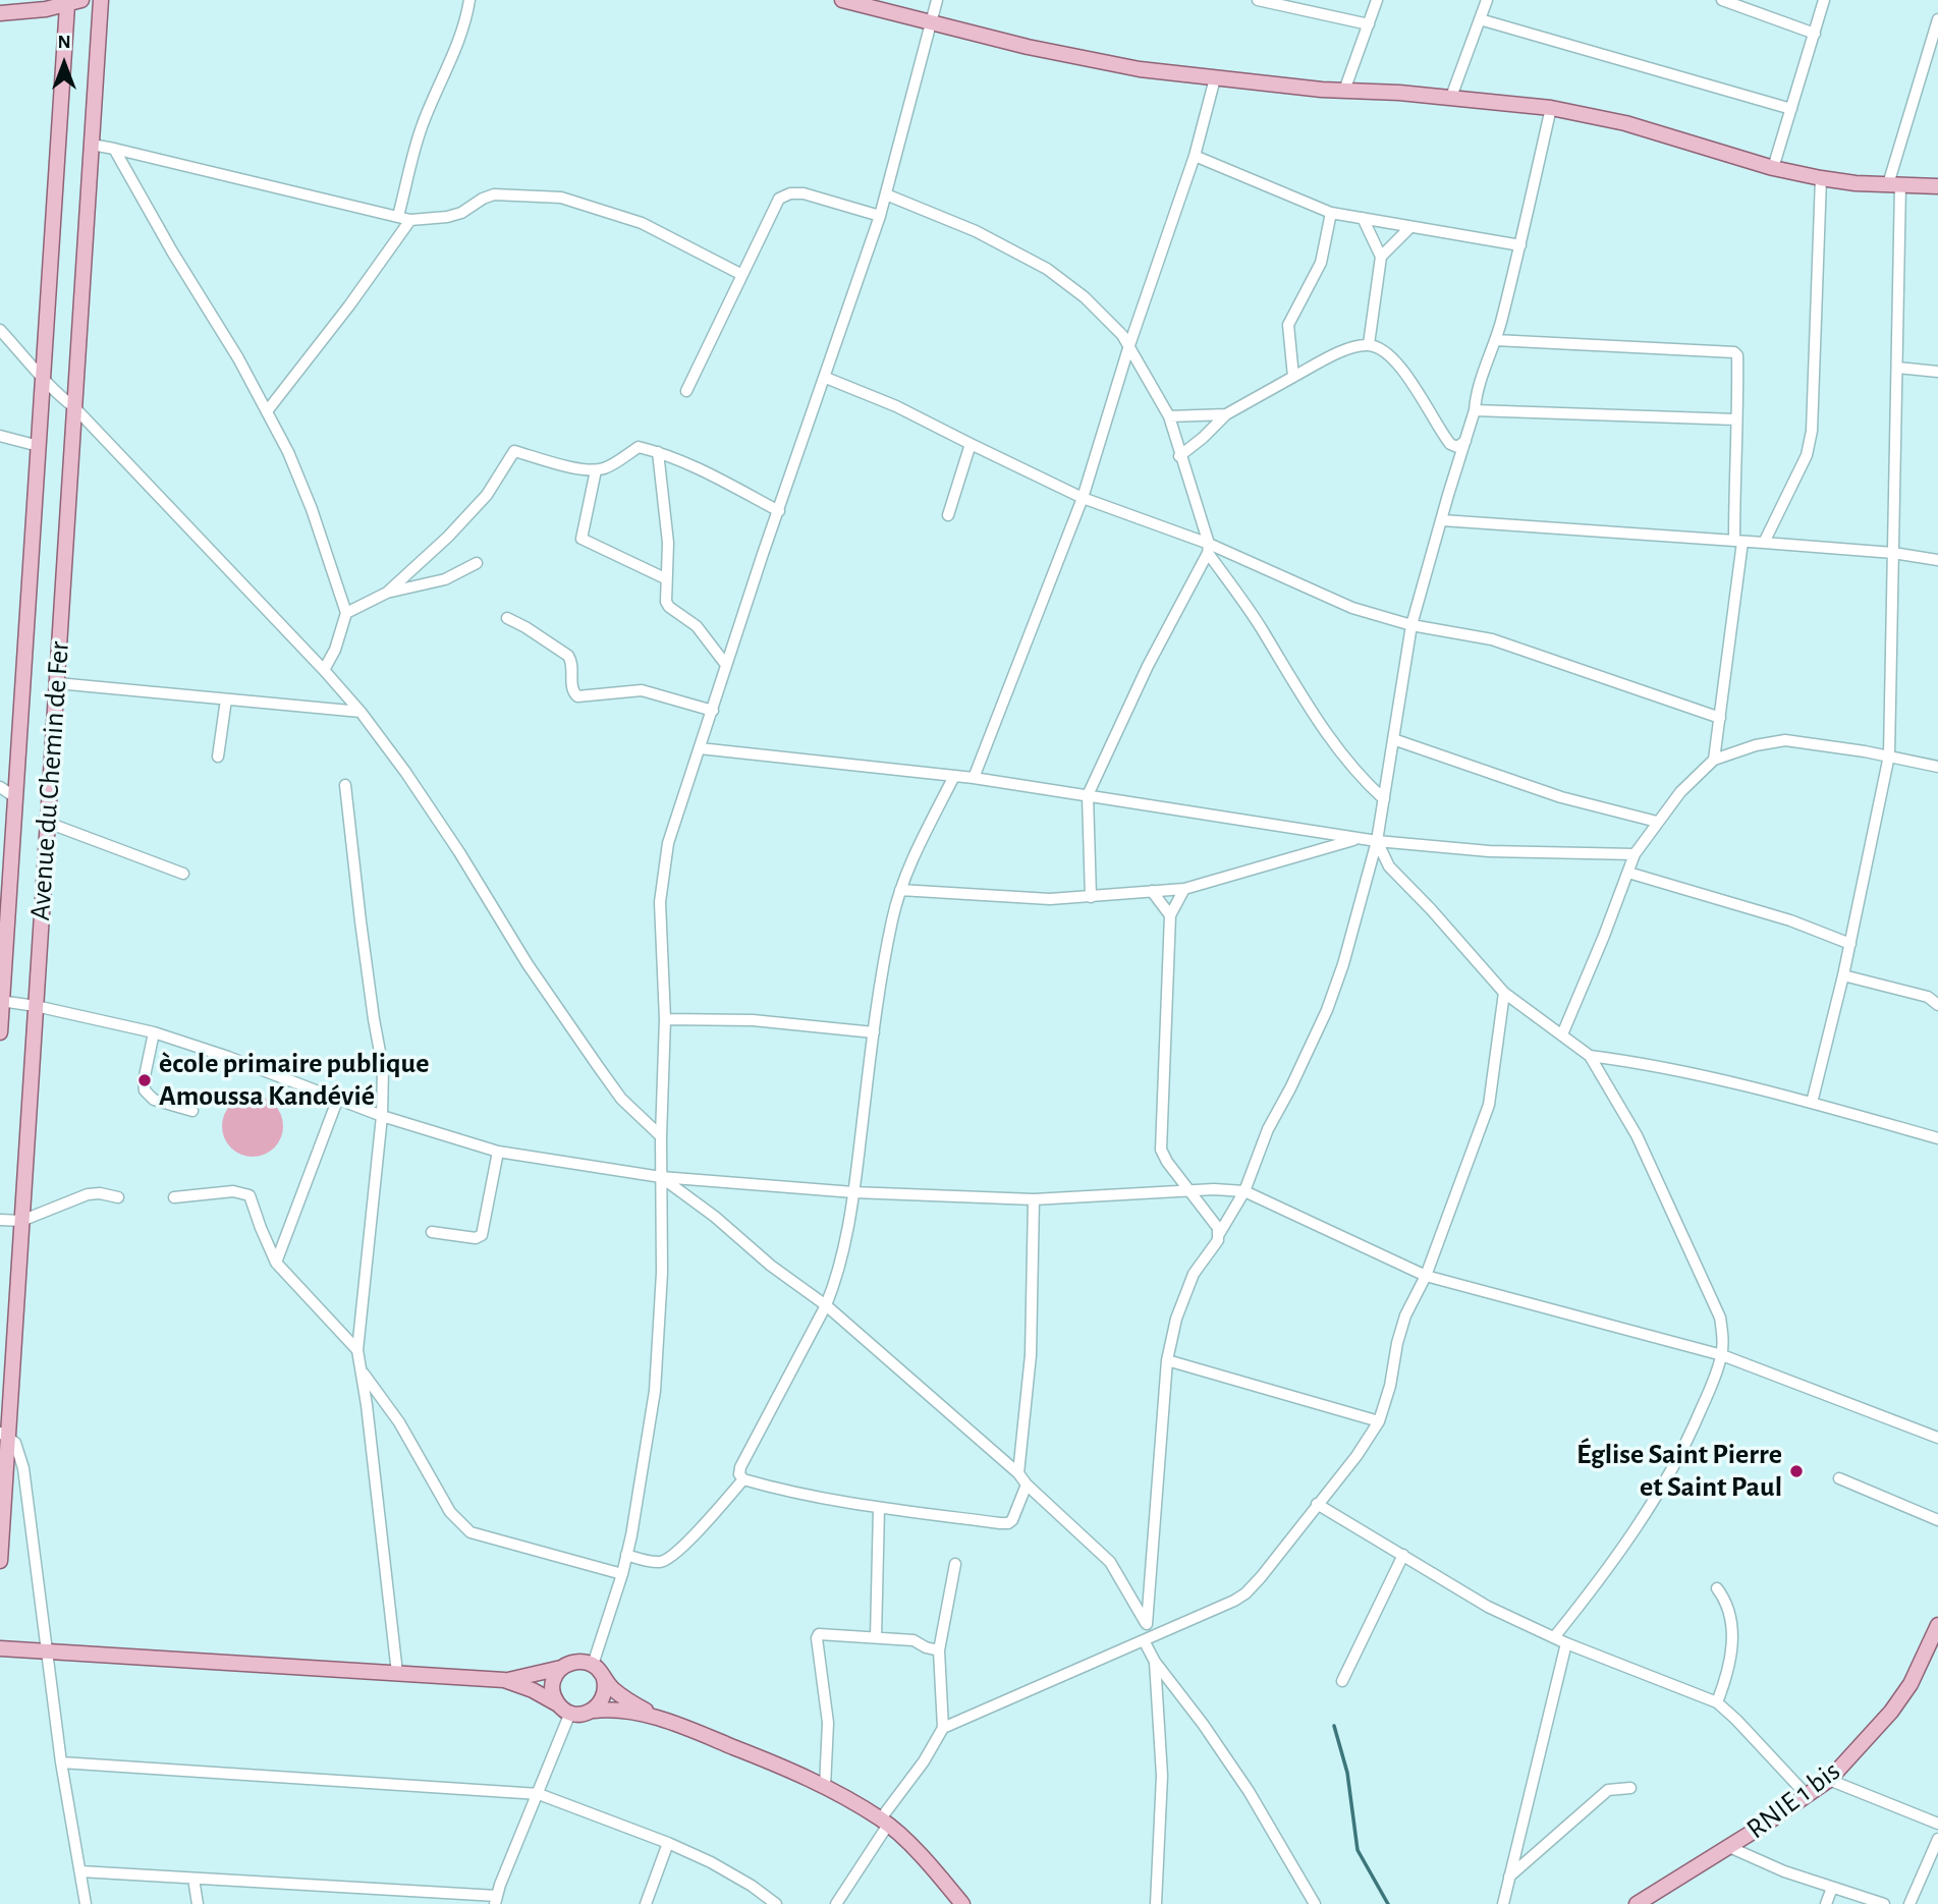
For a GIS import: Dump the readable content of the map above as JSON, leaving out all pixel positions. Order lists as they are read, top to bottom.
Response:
{
  "streets": {
    "main road": ["Avenue du Chemin de Fer", "RNIE 1 bis"]
  },
  "places": ["ècole primaire publique Amoussa Kandévié", "Église Saint Pierre et Saint Paul"],
  "north": "top"
}
